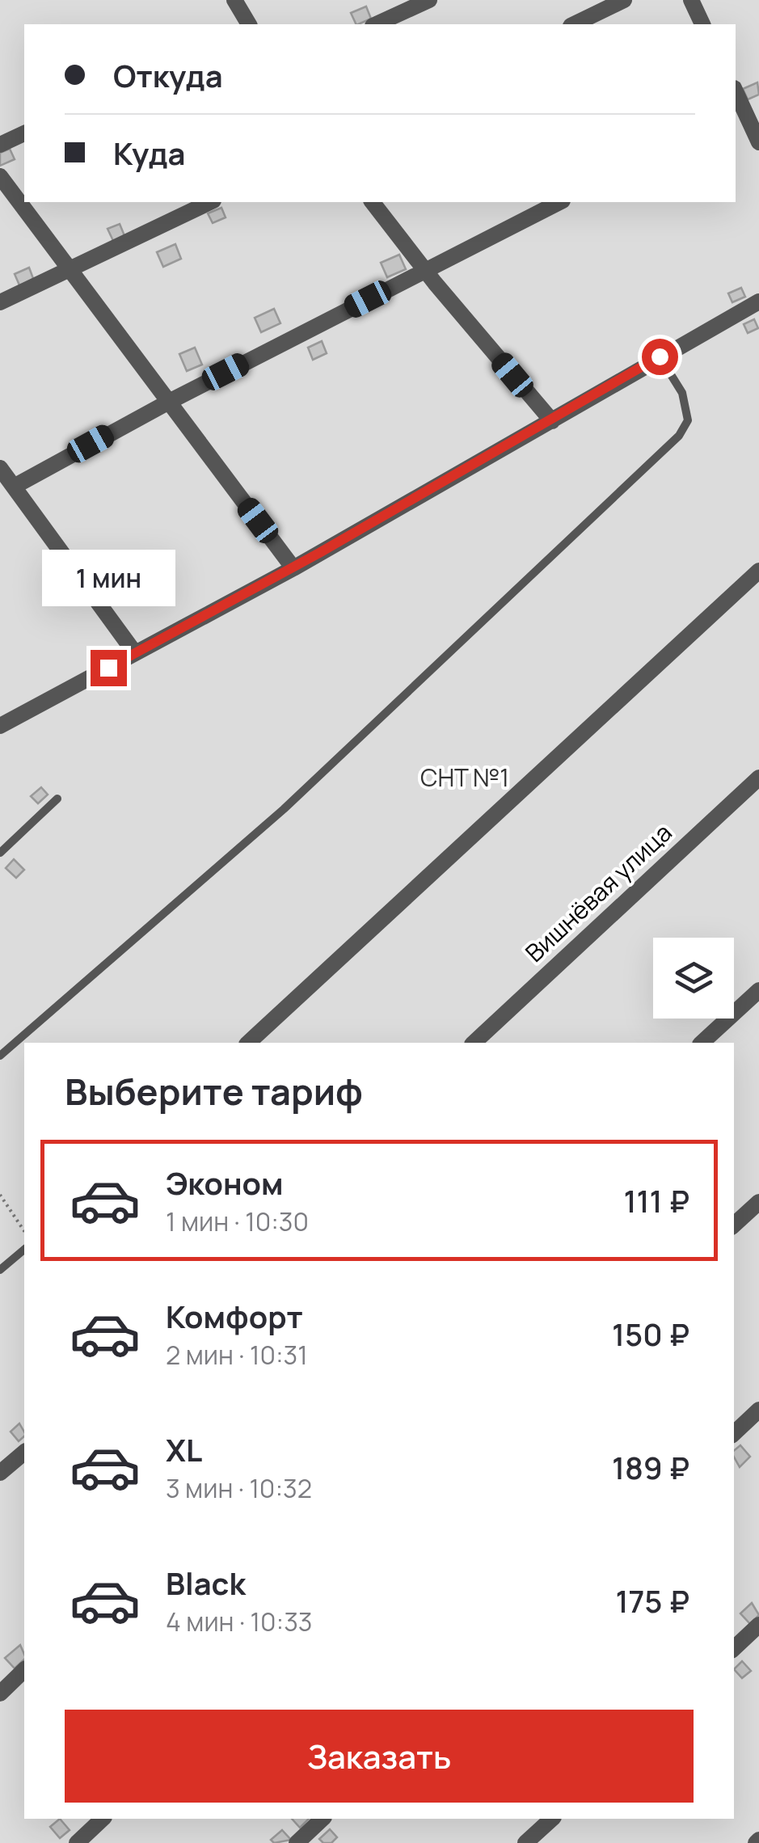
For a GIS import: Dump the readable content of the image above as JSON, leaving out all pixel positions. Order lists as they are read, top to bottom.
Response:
{
  "streets": {
    "street": ["Вишнёвая улица"]
  },
  "parks": ["СНТ №1"],
  "page": {
    "banner": ["Откуда", "Куда"],
    "bubble": "1 мин",
    "heading": "Выберите тариф",
    "list": [
      {
        "name": "Эконом",
        "note": "1 мин · 10:30",
        "value": "111 ₽"
      },
      {
        "name": "Комфорт",
        "note": "2 мин · 10:31",
        "value": "150 ₽"
      },
      {
        "name": "XL",
        "note": "3 мин · 10:32",
        "value": "189 ₽"
      },
      {
        "name": "Black",
        "note": "4 мин · 10:33",
        "value": "175 ₽"
      }
    ],
    "buttons": "Заказать"
  }
}
